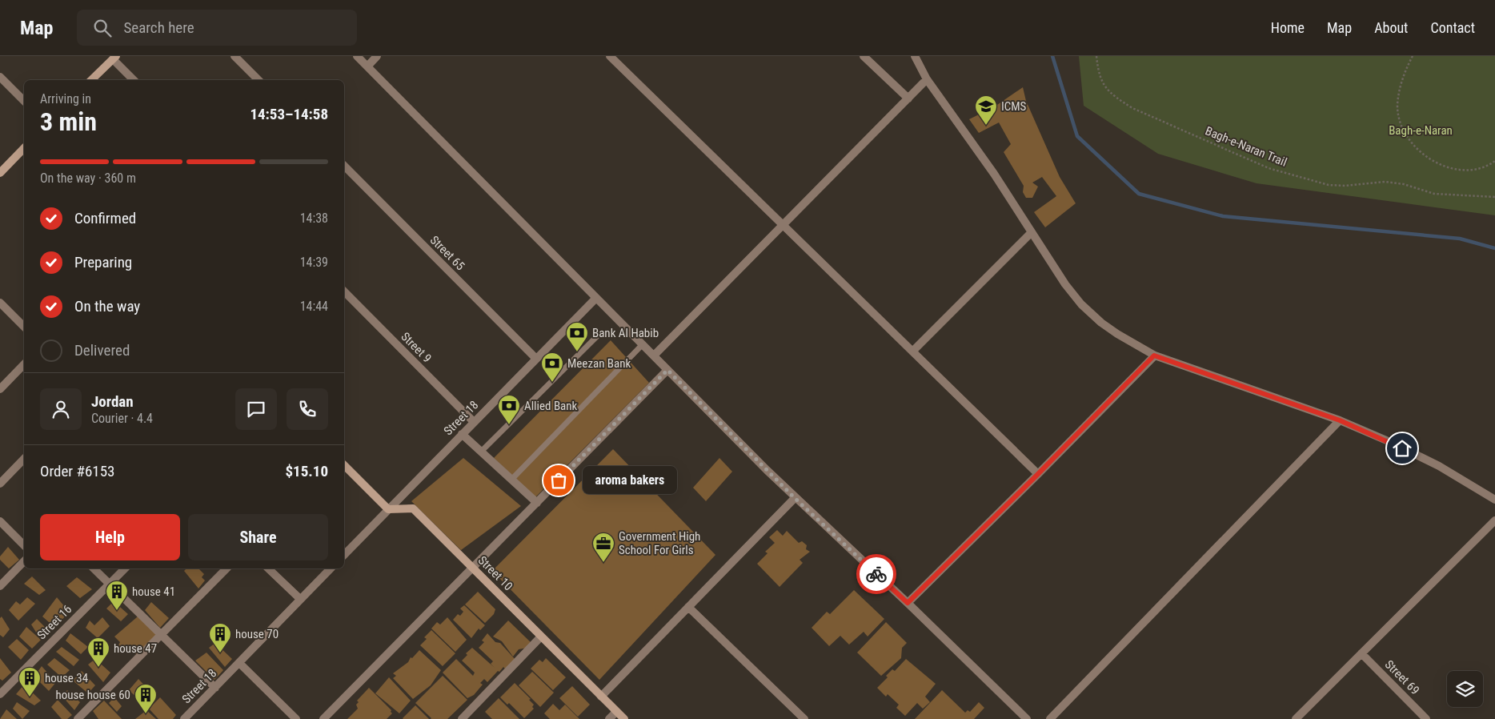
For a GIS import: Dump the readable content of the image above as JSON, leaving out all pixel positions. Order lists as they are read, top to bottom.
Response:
{
  "streets": {
    "street": [
      "Street 65",
      "Street 9",
      "Street 18",
      "Street 10",
      "Street 16",
      "Street 69"
    ],
    "path": ["Bagh-e-Naran Trail"]
  },
  "crossings": [
    ["Street 65", "Street 18"],
    ["Street 9", "Street 18"],
    ["Street 18", "Street 10"]
  ],
  "parks": ["Bagh-e-Naran"],
  "places": {
    "school or university": ["ICMS"],
    "bank": ["Bank Al Habib", "Meezan Bank", "Allied Bank"],
    "other": ["aroma bakers"],
    "office": ["Government High School For Girls"],
    "building": [
      "house 41",
      "house 70",
      "house 47",
      "house 34",
      "house house 60"
    ]
  },
  "page": {
    "header": "Map",
    "search": "Search here",
    "nav": [
      "Home",
      "Map",
      "About",
      "Contact"
    ],
    "heading": ["3 min", "Arriving in", "14:53–14:58"],
    "panel": [
      "Jordan",
      "Courier · 4.4",
      "Order #6153",
      "$15.10"
    ],
    "bar": "On the way · 360 m",
    "list": [
      ["Confirmed", "14:38"],
      ["Preparing", "14:39"],
      ["On the way", "14:44"],
      "Delivered"
    ],
    "bubble": "aroma bakers",
    "buttons": ["Help", "Share"]
  }
}
